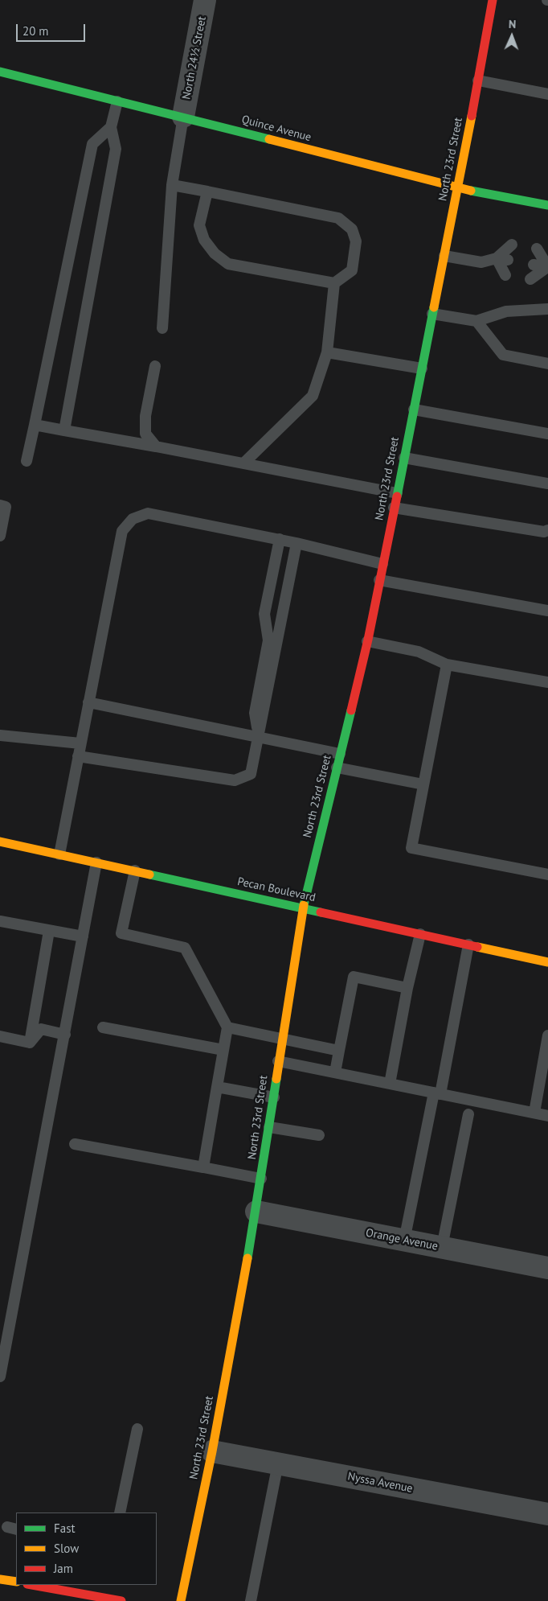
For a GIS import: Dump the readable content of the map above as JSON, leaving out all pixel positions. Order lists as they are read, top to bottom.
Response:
{
  "streets": {
    "main road": ["Quince Avenue", "North 23rd Street", "Pecan Boulevard"],
    "street": ["North 24½ Street", "Orange Avenue", "Nyssa Avenue"]
  },
  "crossings": [
    ["North 24½ Street", "Quince Avenue"],
    ["Quince Avenue", "North 23rd Street"],
    ["North 23rd Street", "Pecan Boulevard"],
    ["North 23rd Street", "Orange Avenue"],
    ["North 23rd Street", "Nyssa Avenue"]
  ],
  "legend": ["Fast", "Slow", "Jam"],
  "scale_bar": "20 m",
  "north": "top"
}
